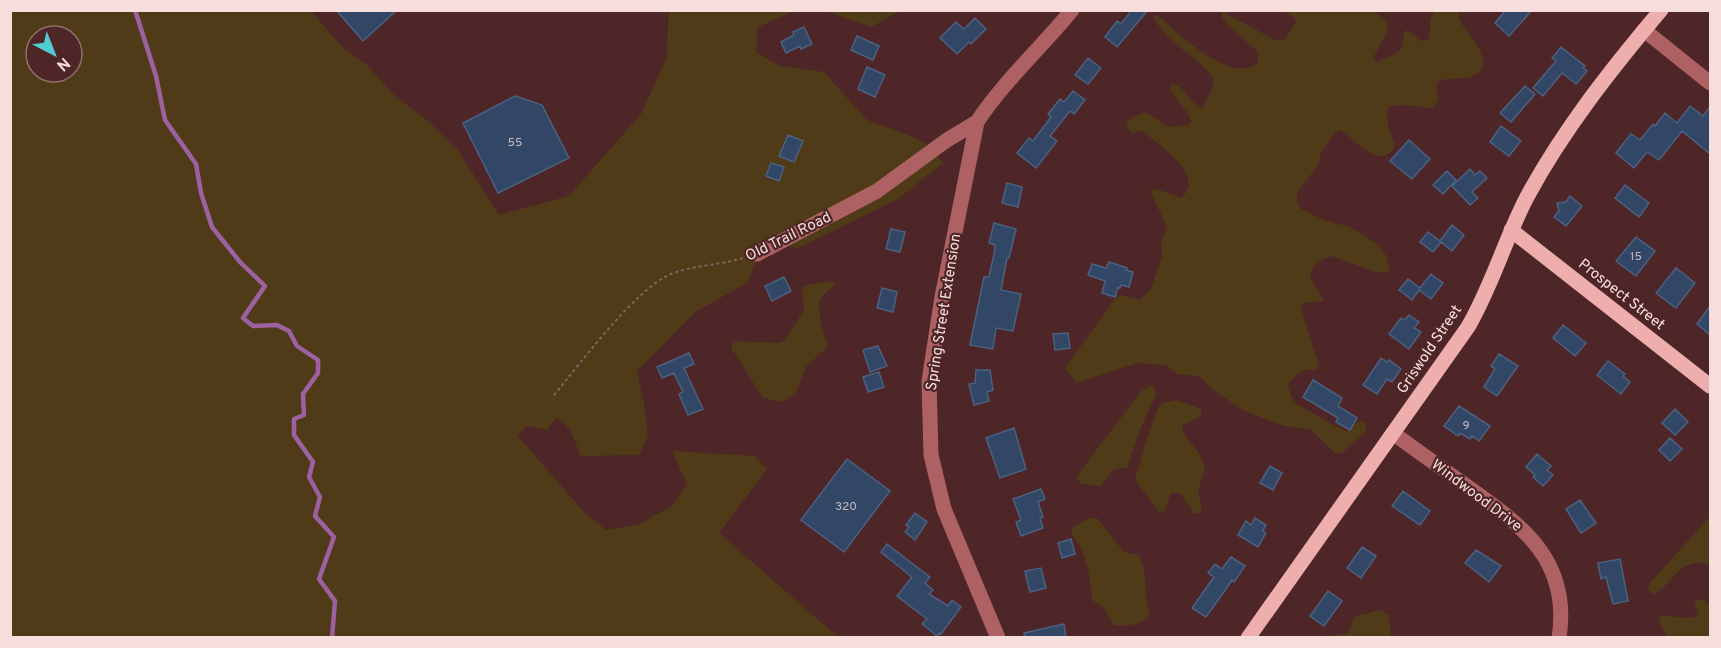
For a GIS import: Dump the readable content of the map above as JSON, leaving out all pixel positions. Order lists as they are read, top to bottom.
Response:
{
  "streets": {
    "main road": ["Prospect Street", "Griswold Street"],
    "street": ["Old Trail Road", "Spring Street Extension", "Windwood Drive"]
  },
  "crossings": [
    ["Old Trail Road", "Spring Street Extension"],
    ["Prospect Street", "Griswold Street"],
    ["Griswold Street", "Windwood Drive"]
  ],
  "house_numbers": [
    "55",
    "15",
    "9",
    "320"
  ],
  "north": "bottom right"
}
